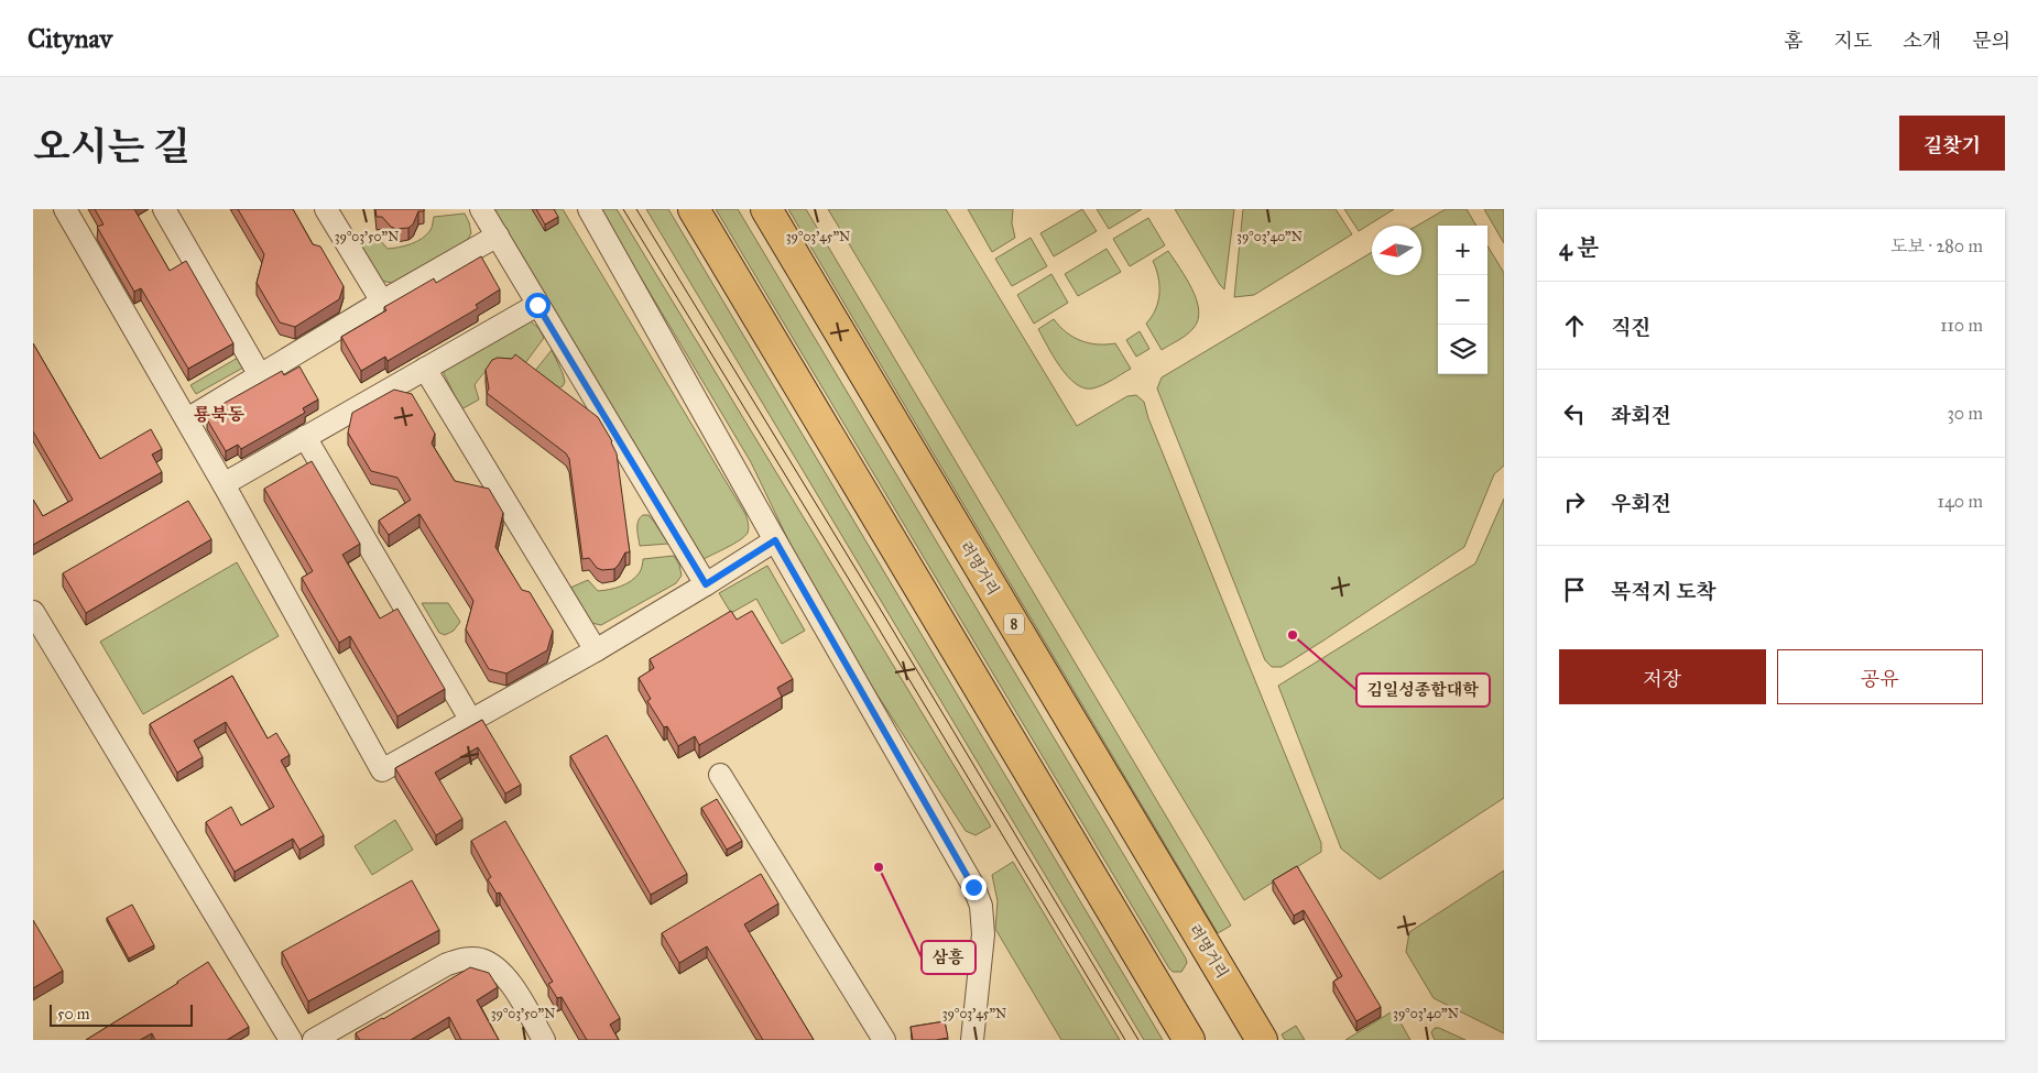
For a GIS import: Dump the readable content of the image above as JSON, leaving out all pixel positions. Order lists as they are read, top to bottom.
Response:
{
  "streets": {
    "highway": ["려명거리", "8"]
  },
  "districts": ["룡북동"],
  "places": ["김일성종합대학", "삼흥"],
  "scale_bar": "50 m",
  "north": "left",
  "page": {
    "header": "Citynav",
    "nav": [
      "홈",
      "지도",
      "소개",
      "문의"
    ],
    "title": "오시는 길",
    "buttons": [
      "길찾기",
      ["저장", "공유"]
    ],
    "heading": ["4 분", "도보 · 280 m"],
    "map_buttons": ["+", "−"],
    "list": [
      ["직진", "110 m"],
      ["좌회전", "30 m"],
      ["우회전", "140 m"],
      "목적지 도착"
    ],
    "scale": "50 m"
  },
  "coordinates": ["39°03'50\"N", "39°03'45\"N", "39°03'40\"N"]
}
